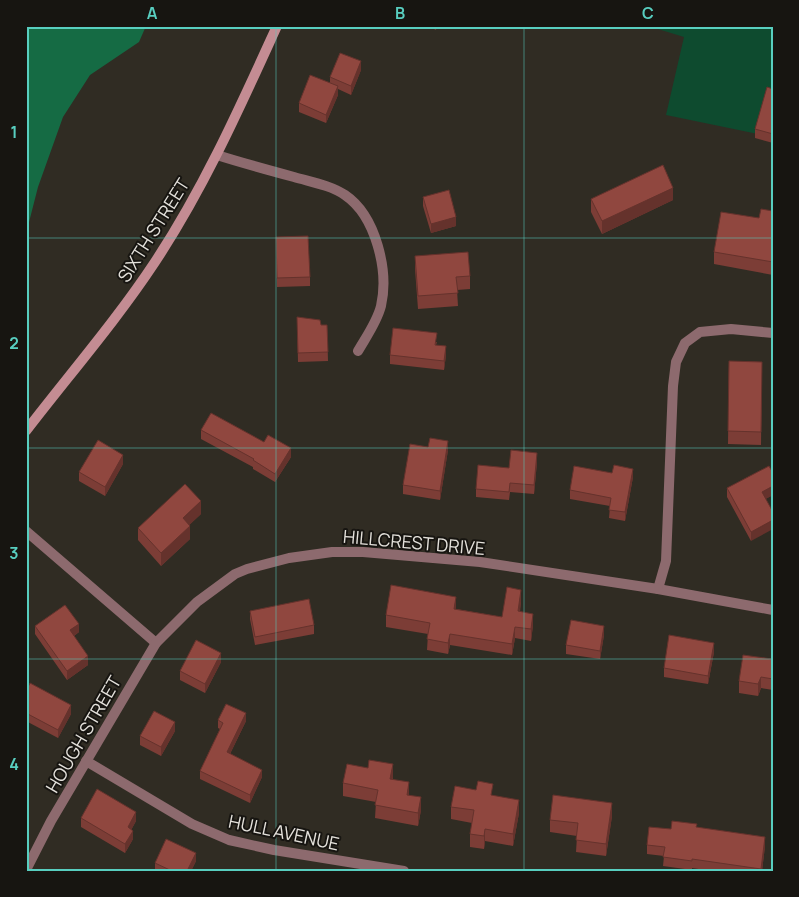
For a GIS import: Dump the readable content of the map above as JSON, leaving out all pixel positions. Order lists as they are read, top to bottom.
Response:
{
  "streets": {
    "main road": ["SIXTH STREET"],
    "street": ["HILLCREST DRIVE", "HOUGH STREET", "HULL AVENUE"]
  },
  "crossings": [
    ["HILLCREST DRIVE", "HOUGH STREET"],
    ["HOUGH STREET", "HULL AVENUE"]
  ],
  "grid": {
    "columns": ["A", "B", "C"],
    "rows": [
      "1",
      "2",
      "3",
      "4"
    ]
  }
}
